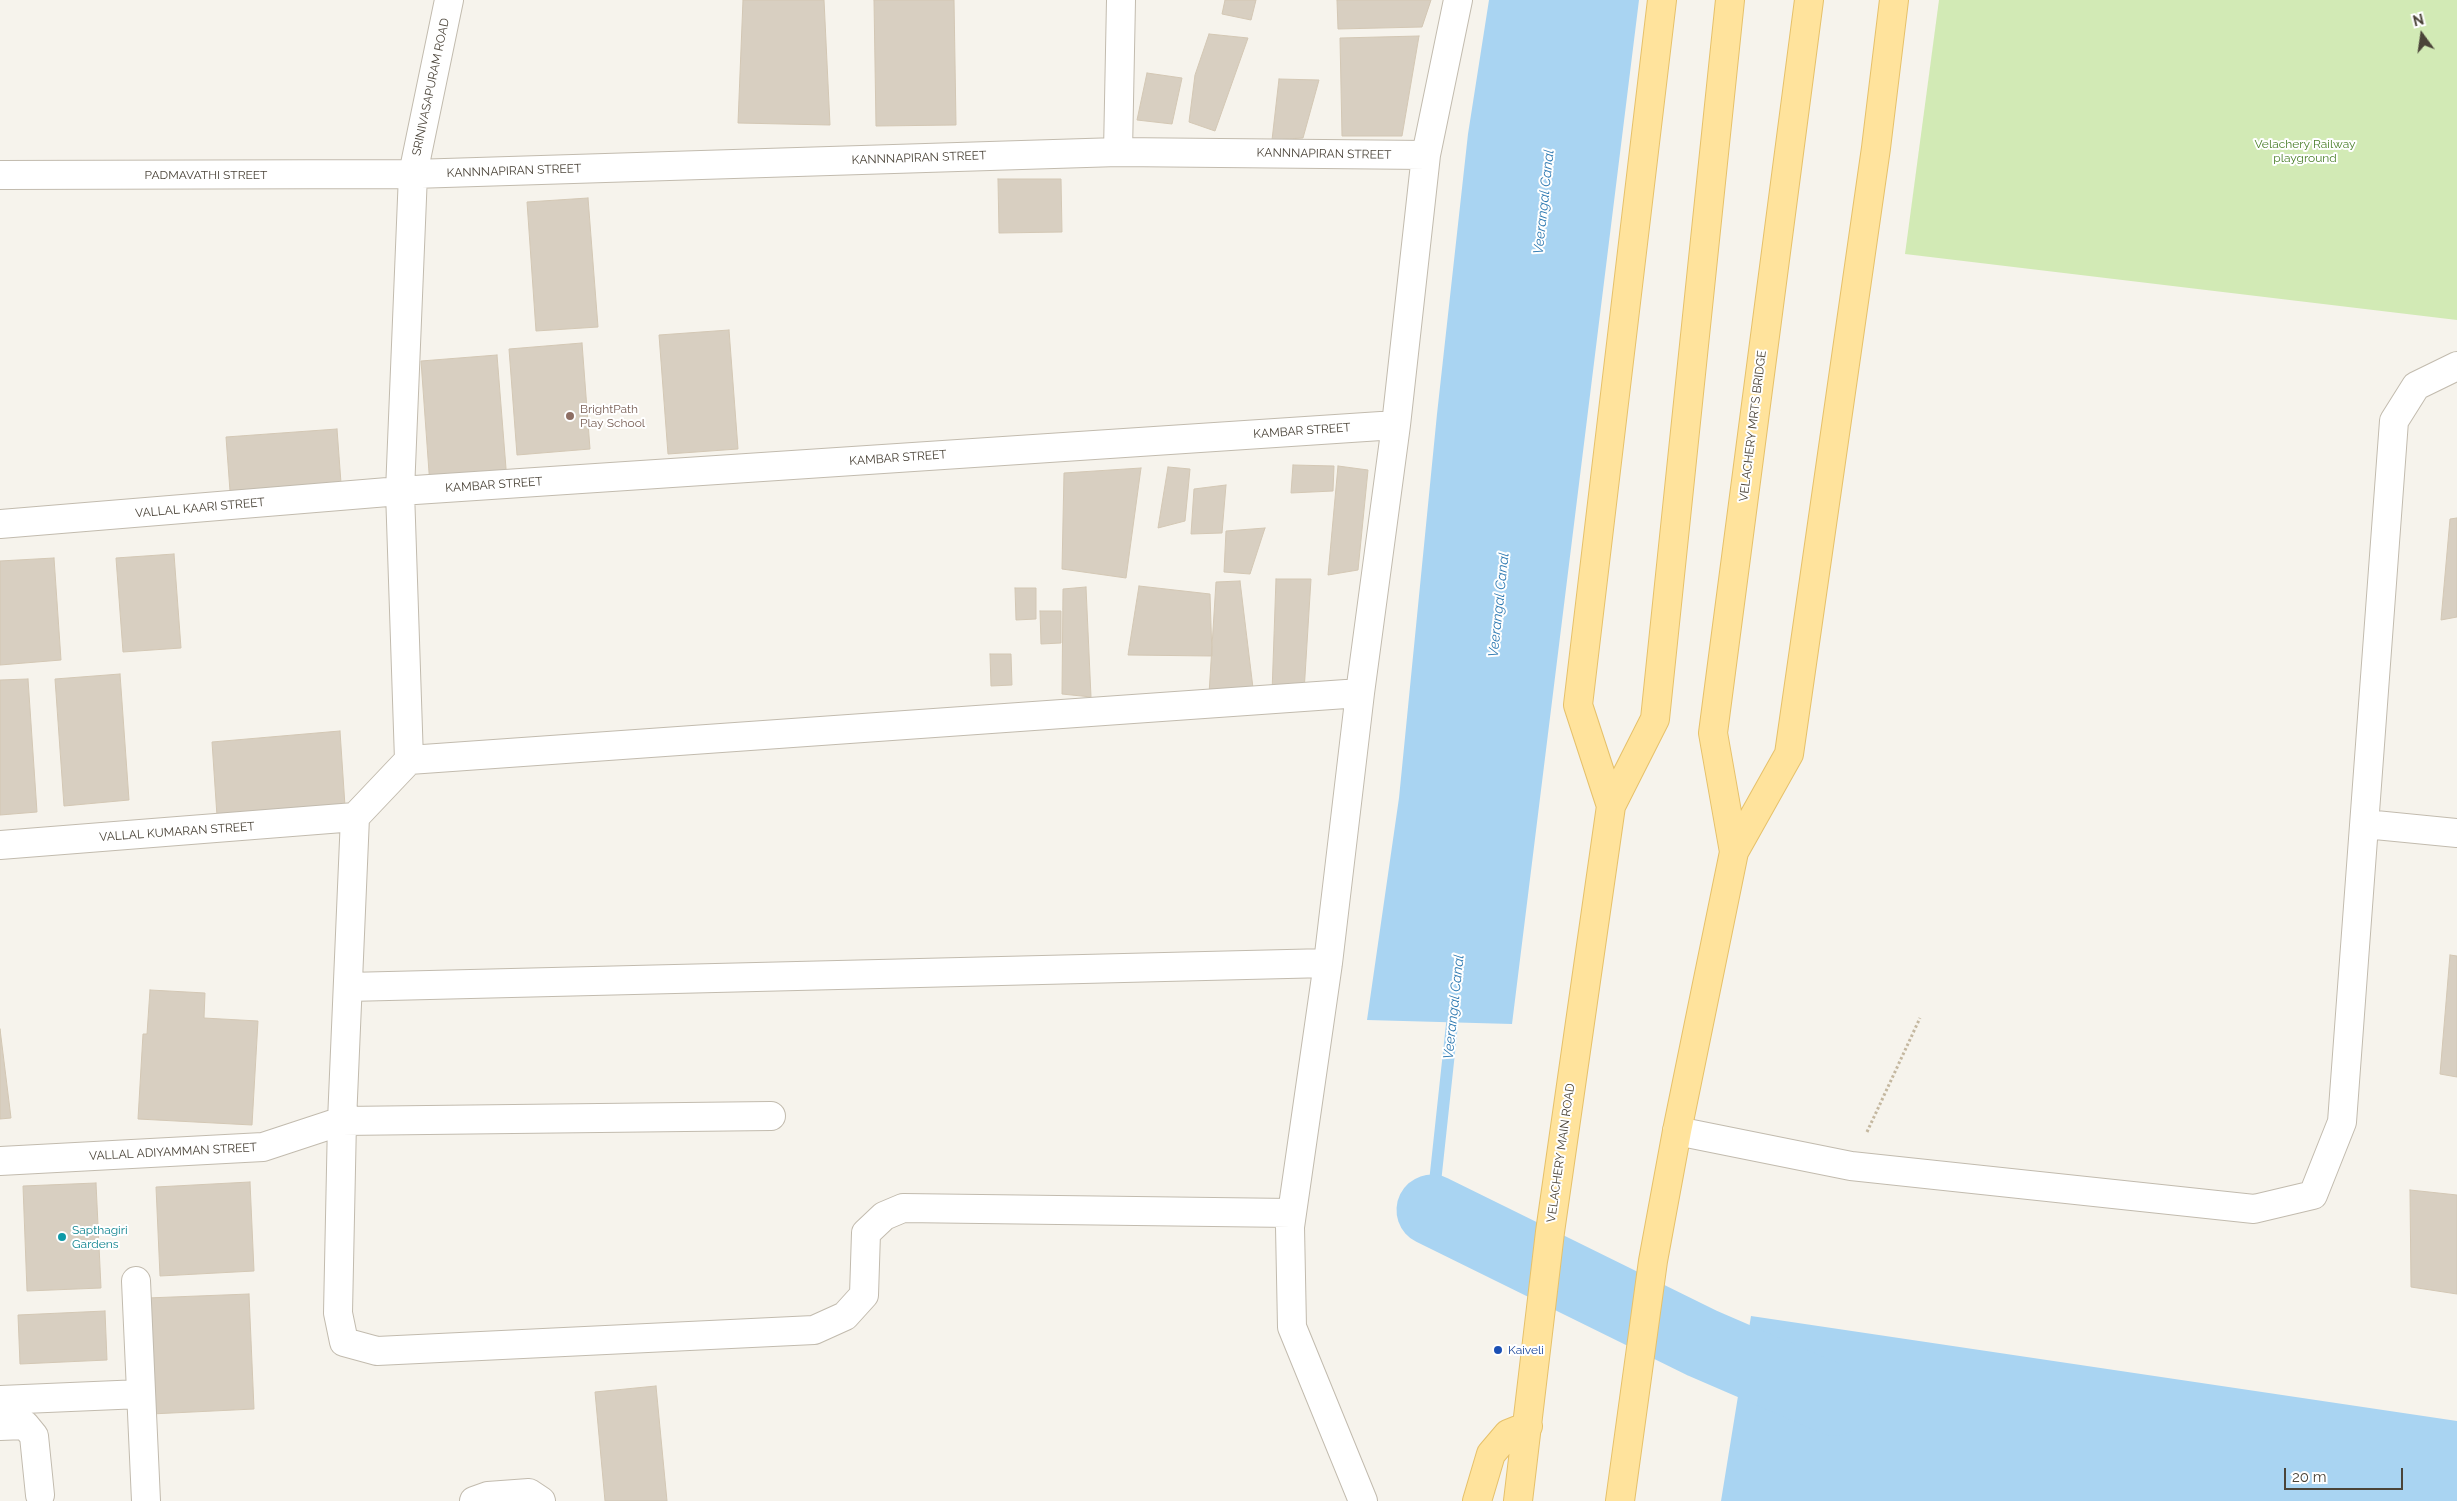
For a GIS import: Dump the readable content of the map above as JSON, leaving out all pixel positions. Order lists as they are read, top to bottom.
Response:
{
  "streets": {
    "main road": ["VELACHERY MRTS BRIDGE", "VELACHERY MAIN ROAD"],
    "street": [
      "SRINIVASAPURAM ROAD",
      "KANNNAPIRAN STREET",
      "PADMAVATHI STREET",
      "KAMBAR STREET",
      "VALLAL KAARI STREET",
      "VALLAL KUMARAN STREET",
      "VALLAL ADIYAMMAN STREET"
    ]
  },
  "crossings": [
    ["SRINIVASAPURAM ROAD", "KANNNAPIRAN STREET"],
    ["SRINIVASAPURAM ROAD", "PADMAVATHI STREET"],
    ["SRINIVASAPURAM ROAD", "KAMBAR STREET"],
    ["SRINIVASAPURAM ROAD", "VALLAL KAARI STREET"],
    ["KANNNAPIRAN STREET", "PADMAVATHI STREET"],
    ["KAMBAR STREET", "VALLAL KAARI STREET"]
  ],
  "water": ["Veerangal Canal"],
  "parks": ["Velachery Railway playground"],
  "places": ["BrightPath Play School", "Sapthagiri Gardens", "Kaiveli"],
  "scale_bar": "20 m",
  "north": "top"
}
